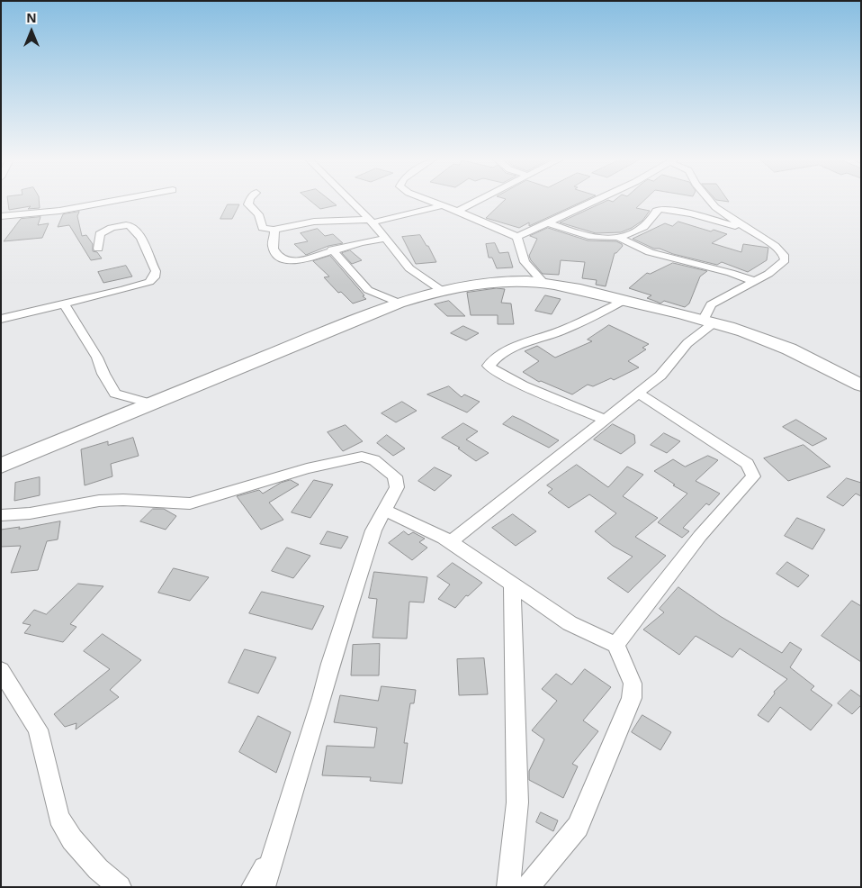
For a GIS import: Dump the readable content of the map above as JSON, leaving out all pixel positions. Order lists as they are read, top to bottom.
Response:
{
  "north": "top"
}
